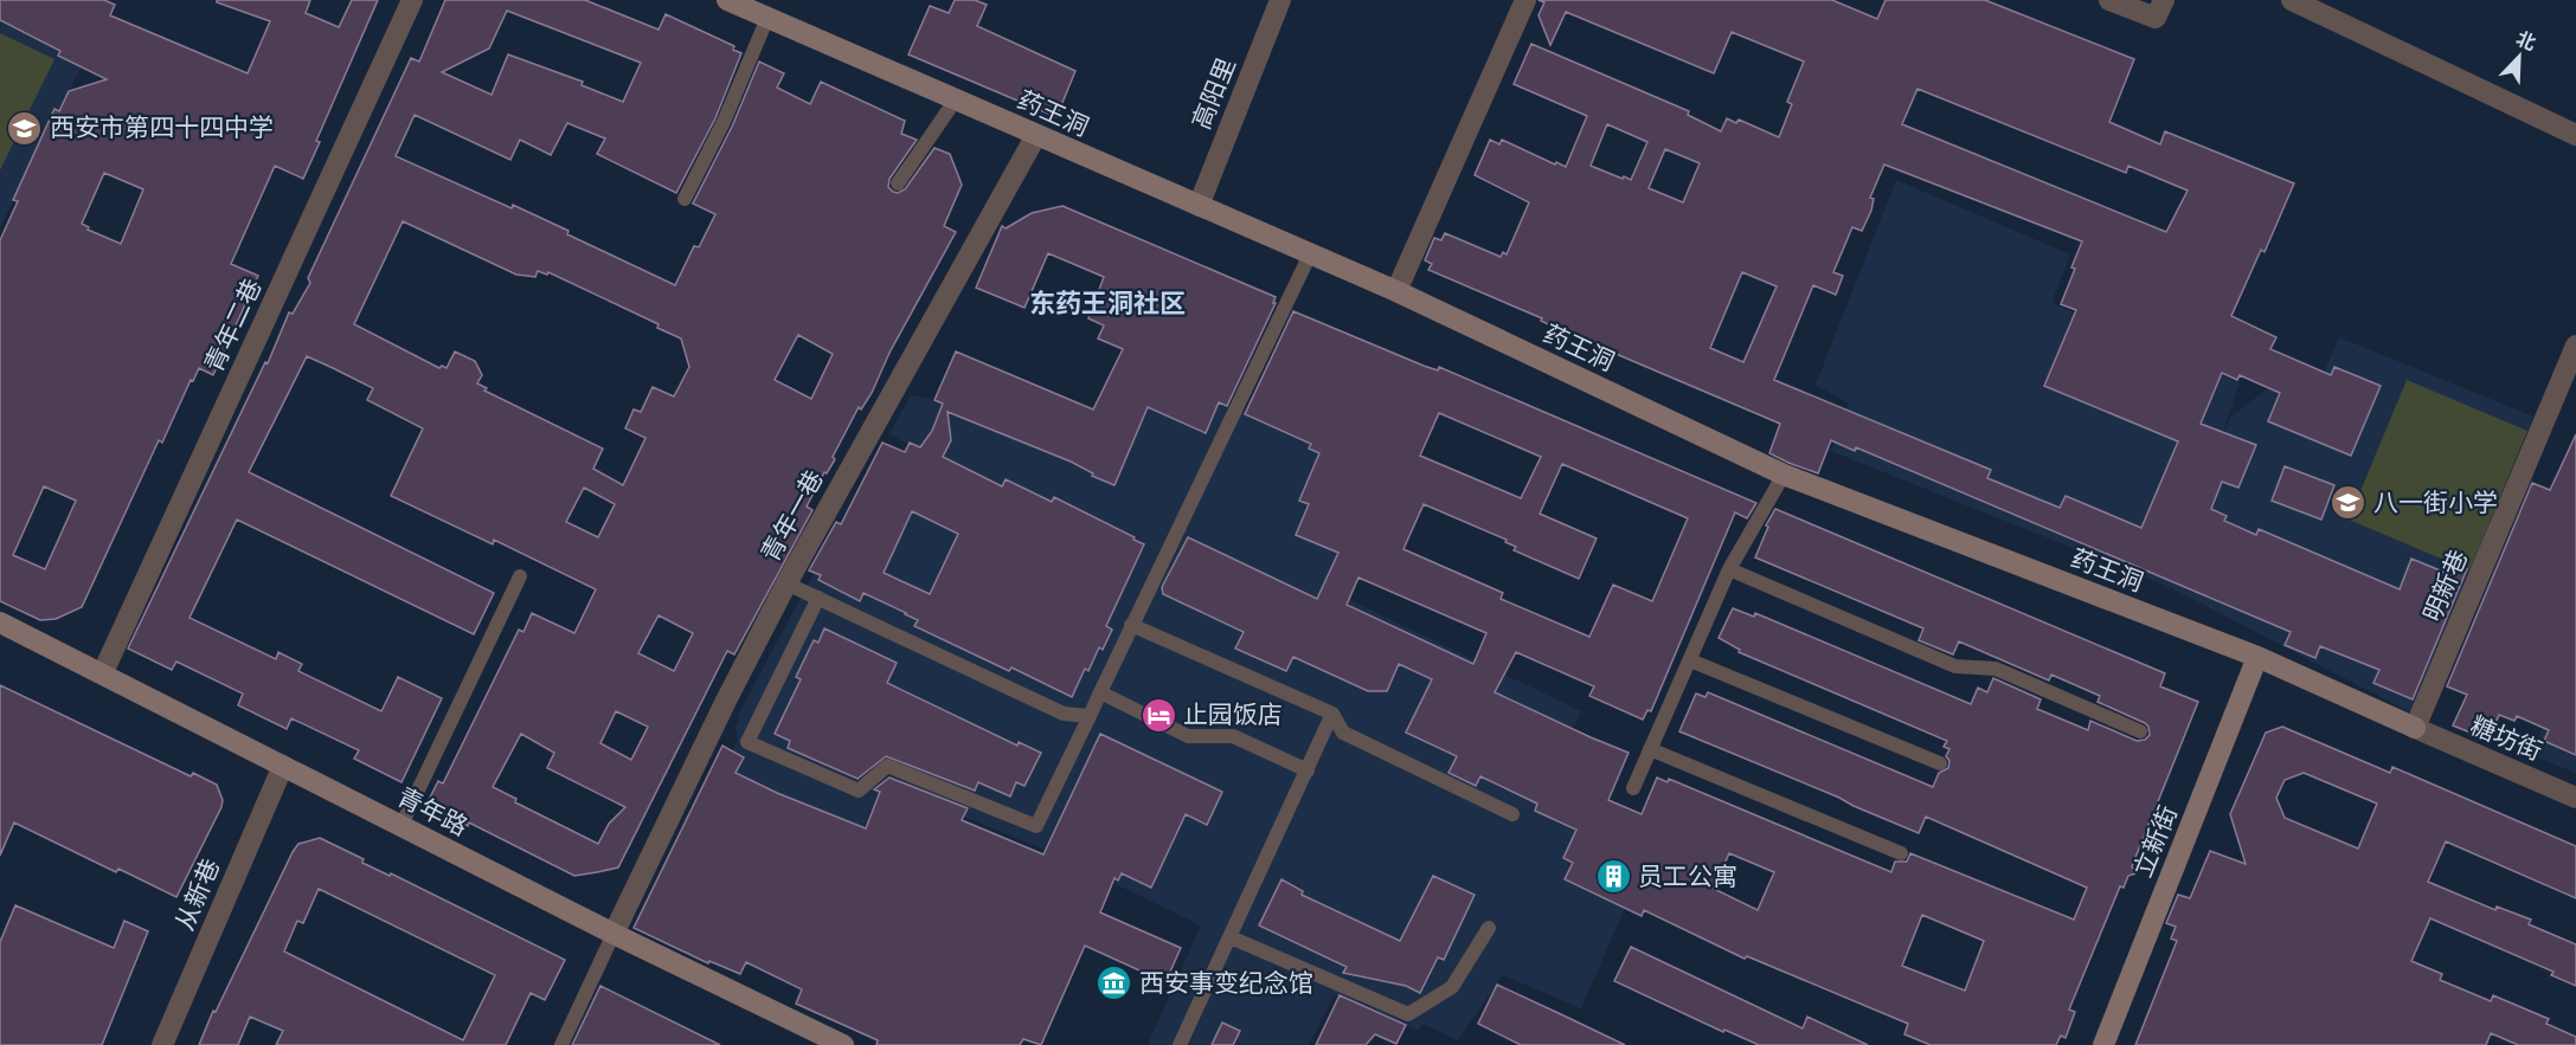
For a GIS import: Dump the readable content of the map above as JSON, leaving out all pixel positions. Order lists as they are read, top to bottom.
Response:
{
  "streets": {
    "street": [
      "高阳里",
      "药王洞",
      "青年二巷",
      "青年一巷",
      "明新巷",
      "糖坊街",
      "青年路",
      "立新街",
      "从新巷"
    ]
  },
  "crossings": [
    ["高阳里", "药王洞"],
    ["药王洞", "青年一巷"],
    ["药王洞", "明新巷"],
    ["药王洞", "糖坊街"],
    ["药王洞", "立新街"],
    ["青年二巷", "青年路"],
    ["青年一巷", "青年路"],
    ["明新巷", "糖坊街"],
    ["青年路", "从新巷"]
  ],
  "districts": ["东药王洞社区"],
  "places": {
    "school or university": ["西安市第四十四中学", "八一街小学"],
    "hotel": ["止园饭店"],
    "building": ["员工公寓"],
    "museum": ["西安事变纪念馆"]
  },
  "north": "top right"
}
